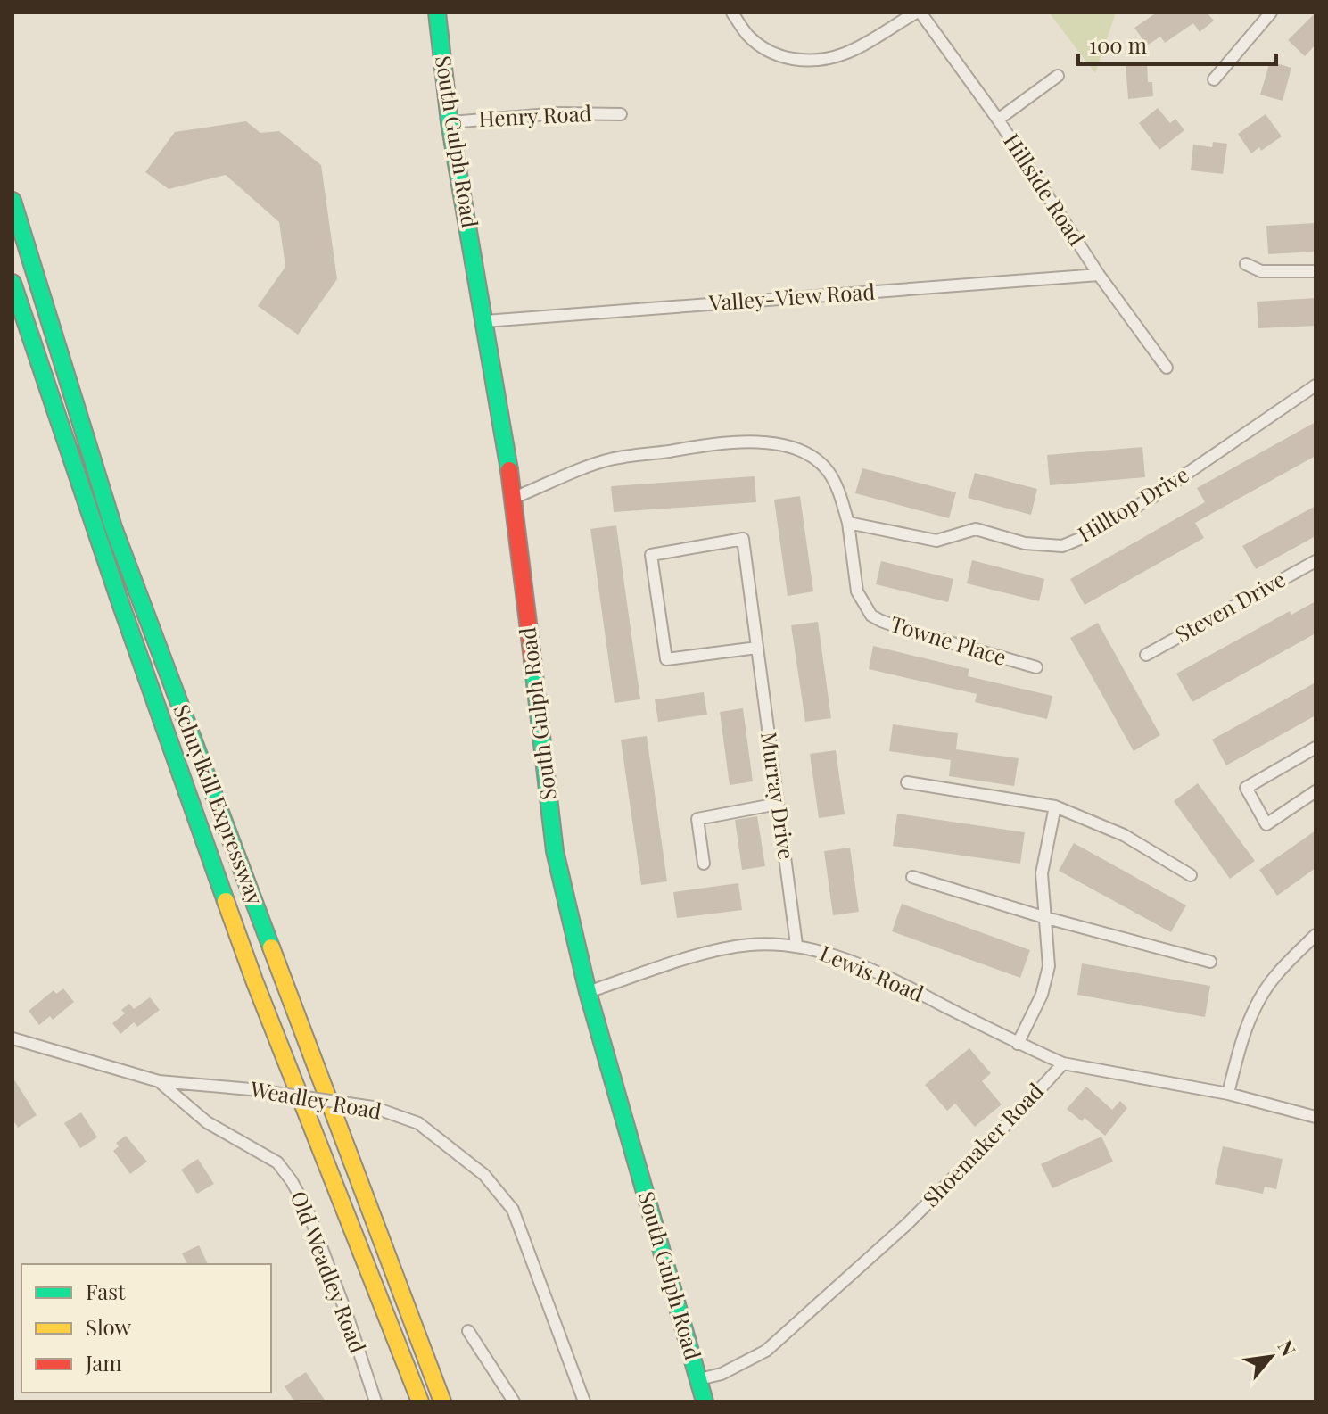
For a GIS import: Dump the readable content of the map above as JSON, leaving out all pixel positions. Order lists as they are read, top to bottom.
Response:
{
  "streets": {
    "main road": ["South Gulph Road", "Schuylkill Expressway"],
    "street": [
      "Henry Road",
      "Hillside Road",
      "Valley-View Road",
      "Hilltop Drive",
      "Steven Drive",
      "Towne Place",
      "Murray Drive",
      "Lewis Road",
      "Weadley Road",
      "Shoemaker Road",
      "Old Weadley Road"
    ]
  },
  "crossings": [
    ["Henry Road", "South Gulph Road"],
    ["South Gulph Road", "Valley-View Road"],
    ["South Gulph Road", "Lewis Road"],
    ["South Gulph Road", "Shoemaker Road"],
    ["Hillside Road", "Valley-View Road"],
    ["Hilltop Drive", "Towne Place"],
    ["Murray Drive", "Lewis Road"],
    ["Lewis Road", "Shoemaker Road"],
    ["Weadley Road", "Old Weadley Road"]
  ],
  "legend": ["Fast", "Slow", "Jam"],
  "scale_bar": "100 m",
  "north": "top right"
}
